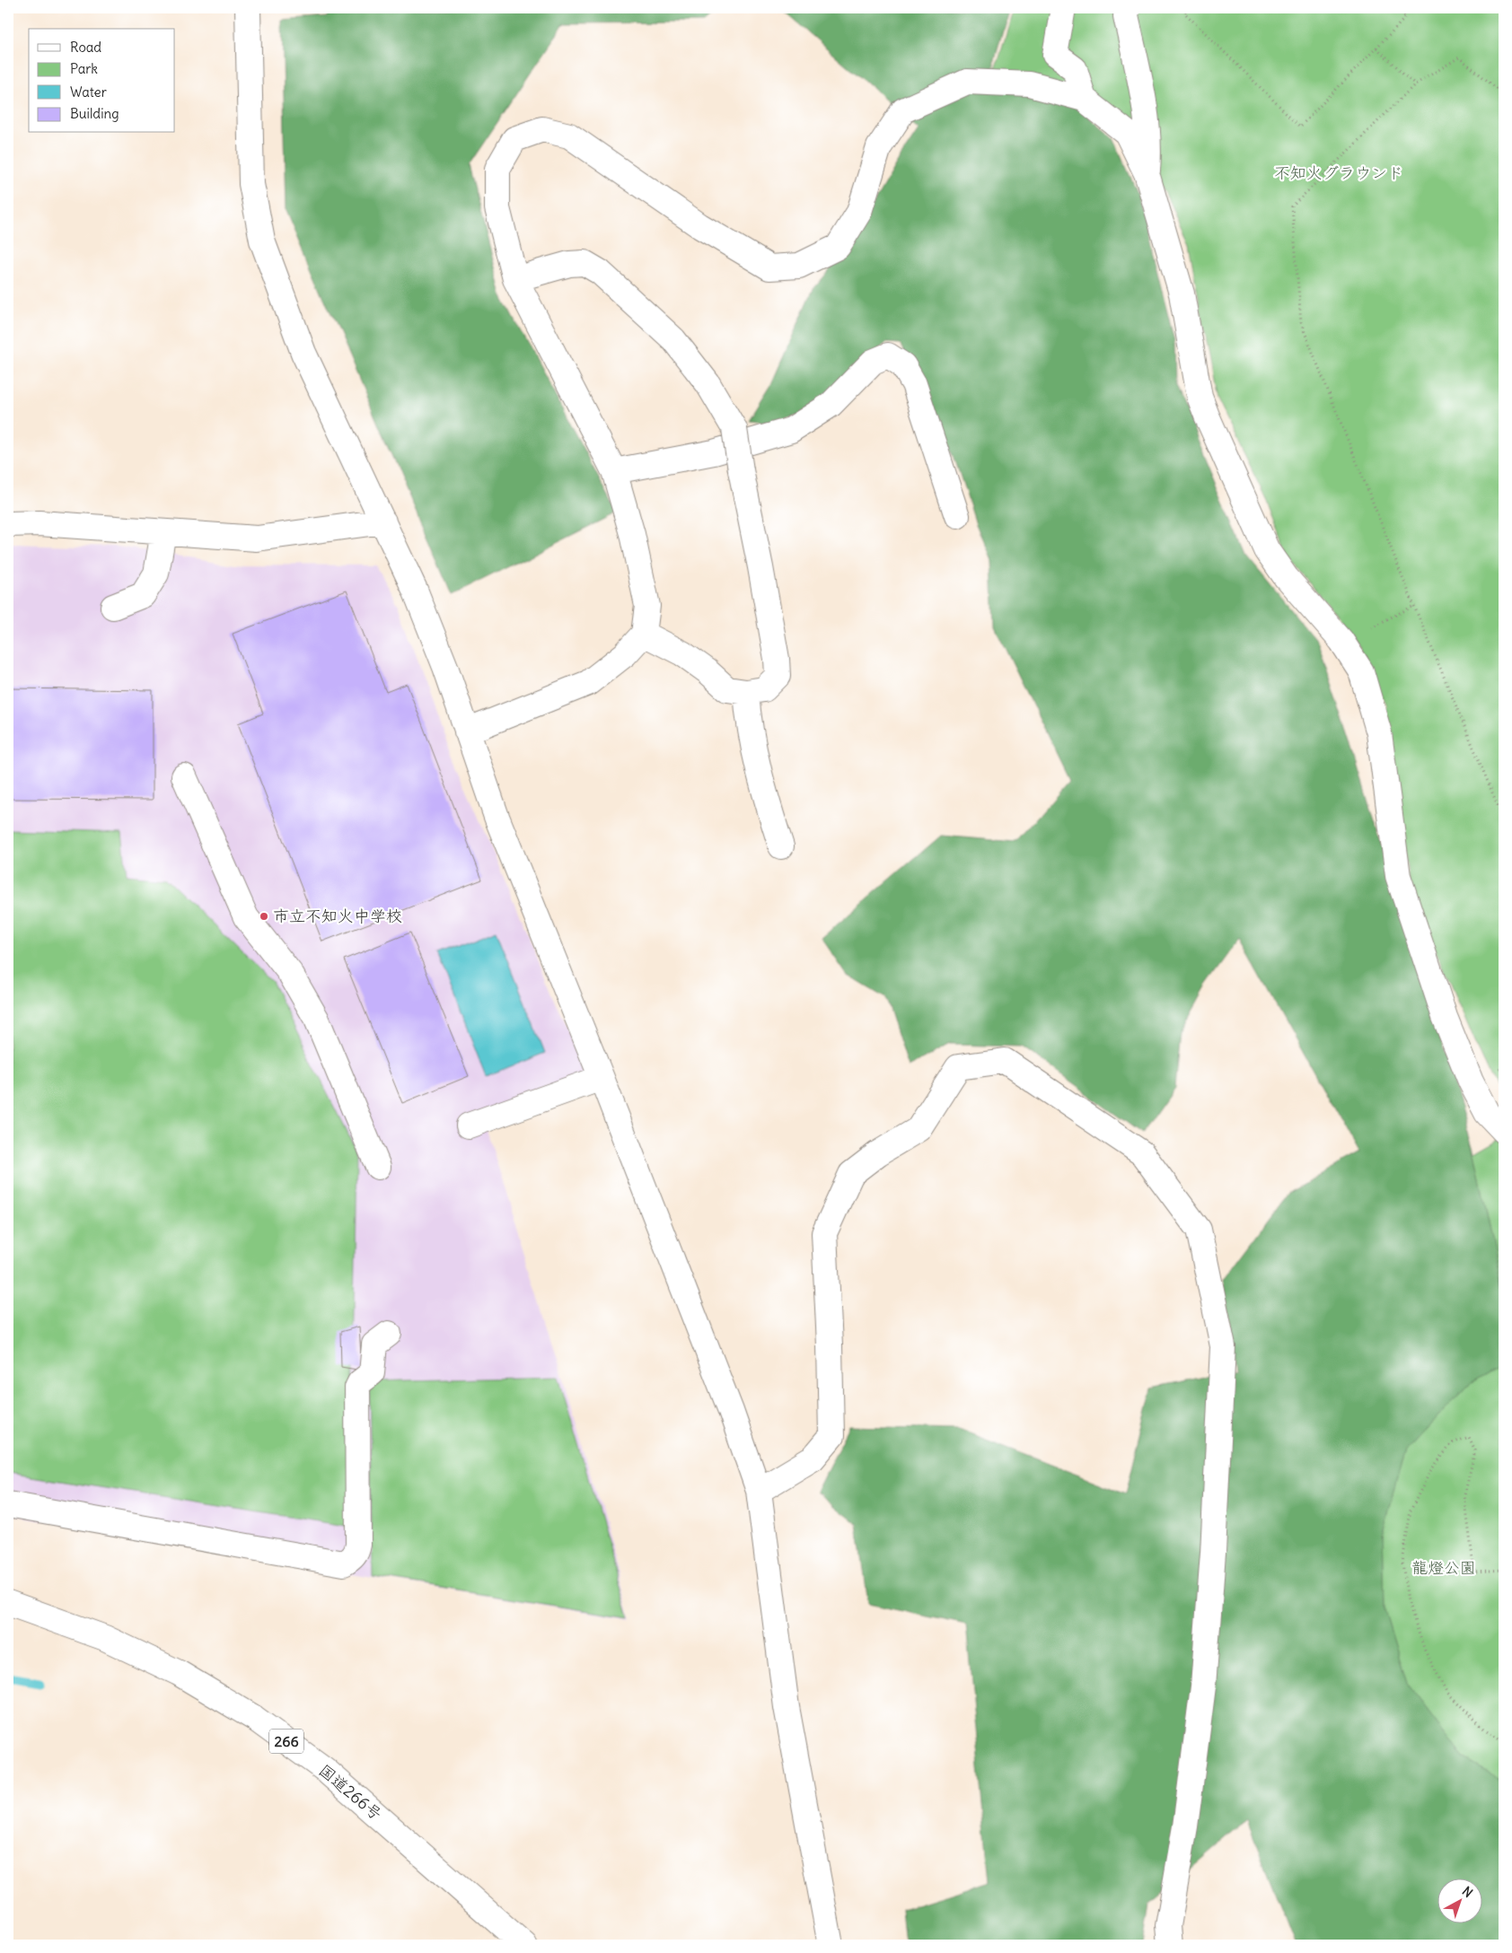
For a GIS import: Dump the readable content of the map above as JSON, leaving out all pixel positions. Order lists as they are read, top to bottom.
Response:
{
  "streets": {
    "main road": ["266", "国道266号"]
  },
  "parks": ["不知火グラウンド", "龍燈公園"],
  "places": ["市立不知火中学校"],
  "legend": [
    "Road",
    "Park",
    "Water",
    "Building"
  ],
  "north": "top right"
}
